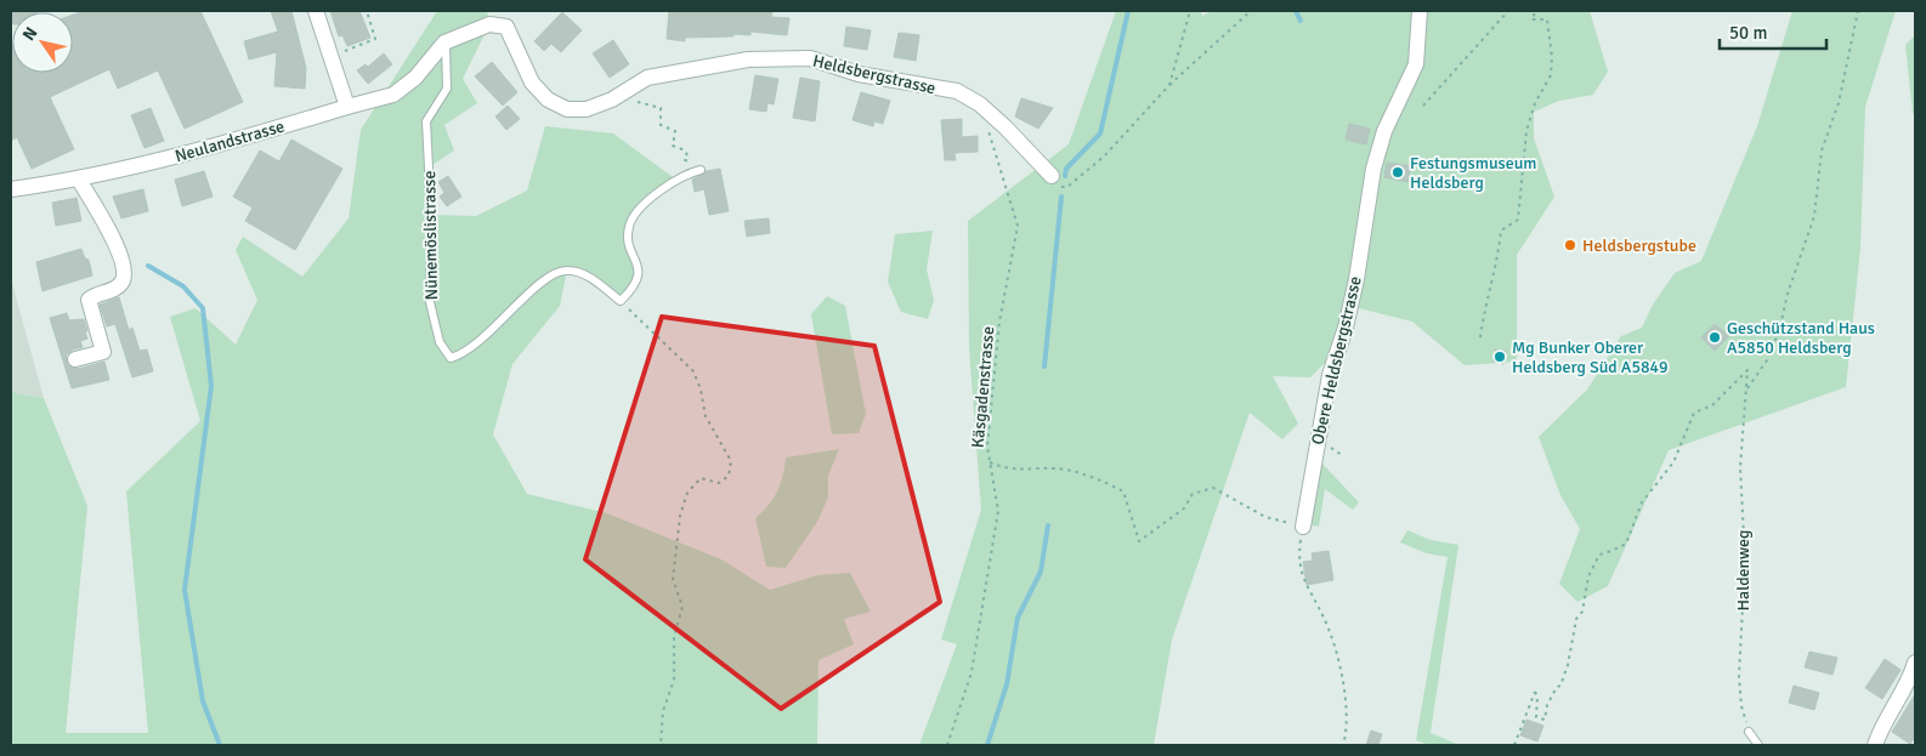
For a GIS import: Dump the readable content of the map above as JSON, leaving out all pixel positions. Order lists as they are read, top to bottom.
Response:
{
  "streets": {
    "street": ["Heldsbergstrasse", "Neulandstrasse", "Obere Heldsbergstrasse"],
    "lane": ["Nünemöslistrasse"],
    "path": ["Käsgadenstrasse", "Haldenweg"]
  },
  "crossings": [
    ["Heldsbergstrasse", "Neulandstrasse"],
    ["Heldsbergstrasse", "Nünemöslistrasse"],
    ["Heldsbergstrasse", "Käsgadenstrasse"]
  ],
  "places": [
    "Festungsmuseum Heldsberg",
    "Heldsbergstube",
    "Geschützstand Haus A5850 Heldsberg",
    "Mg Bunker Oberer Heldsberg Süd A5849"
  ],
  "scale_bar": "50 m",
  "north": "top left"
}
